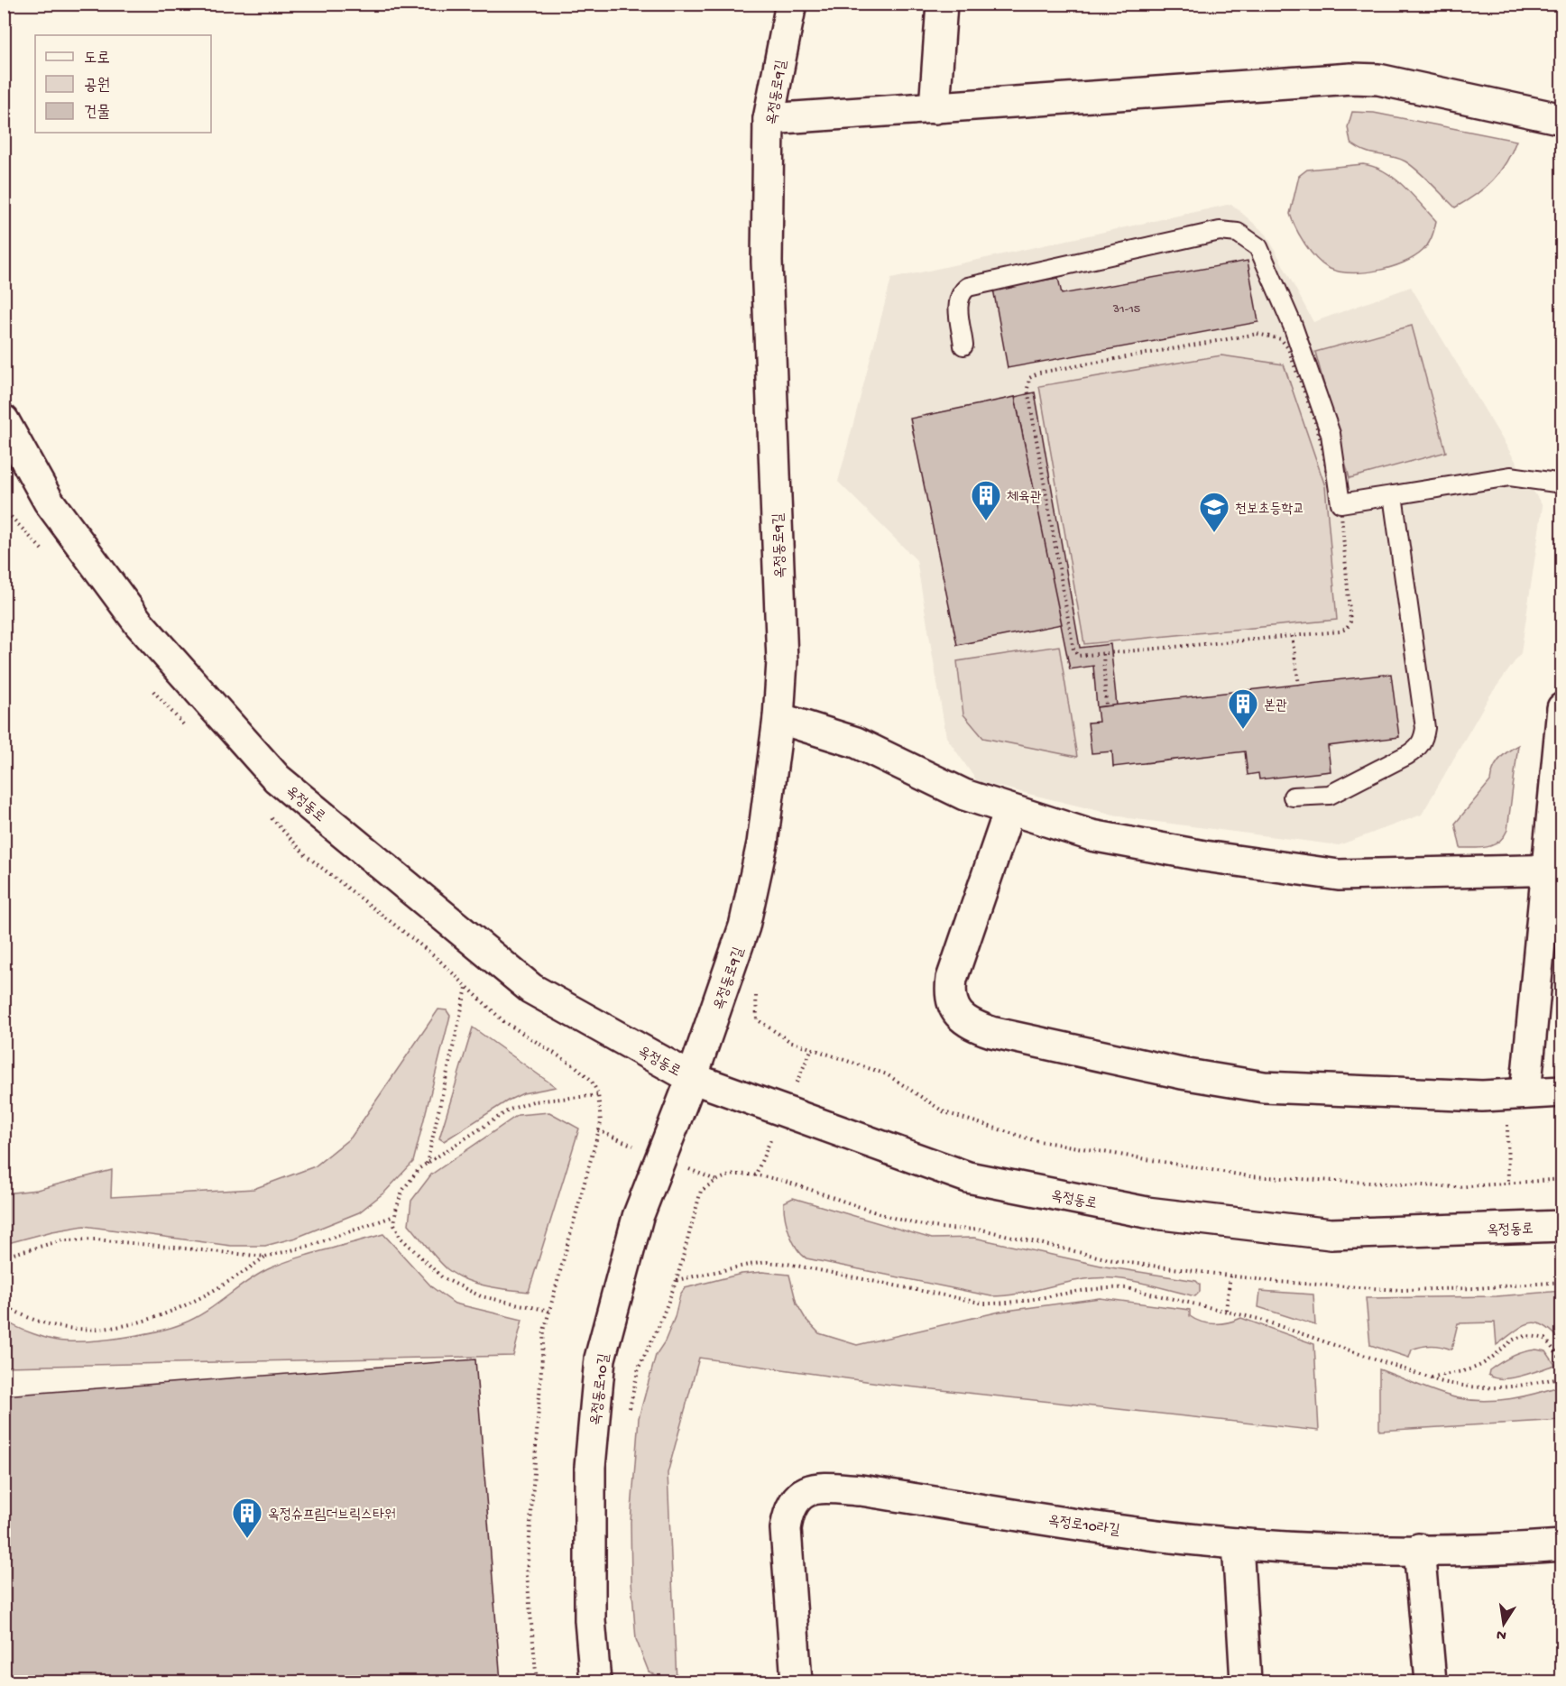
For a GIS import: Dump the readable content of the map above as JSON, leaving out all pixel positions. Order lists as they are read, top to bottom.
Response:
{
  "streets": {
    "street": [
      "옥정동로9길",
      "옥정동로",
      "옥정동로10길",
      "옥정로10라길"
    ]
  },
  "crossings": [
    ["옥정동로9길", "옥정동로"],
    ["옥정동로9길", "옥정동로10길"],
    ["옥정동로", "옥정동로10길"]
  ],
  "places": {
    "building": ["체육관", "본관", "옥정슈프림더브릭스타워"],
    "school or university": ["천보초등학교"]
  },
  "house_numbers": ["31-15"],
  "legend": ["도로", "공원", "건물"],
  "north": "bottom"
}
